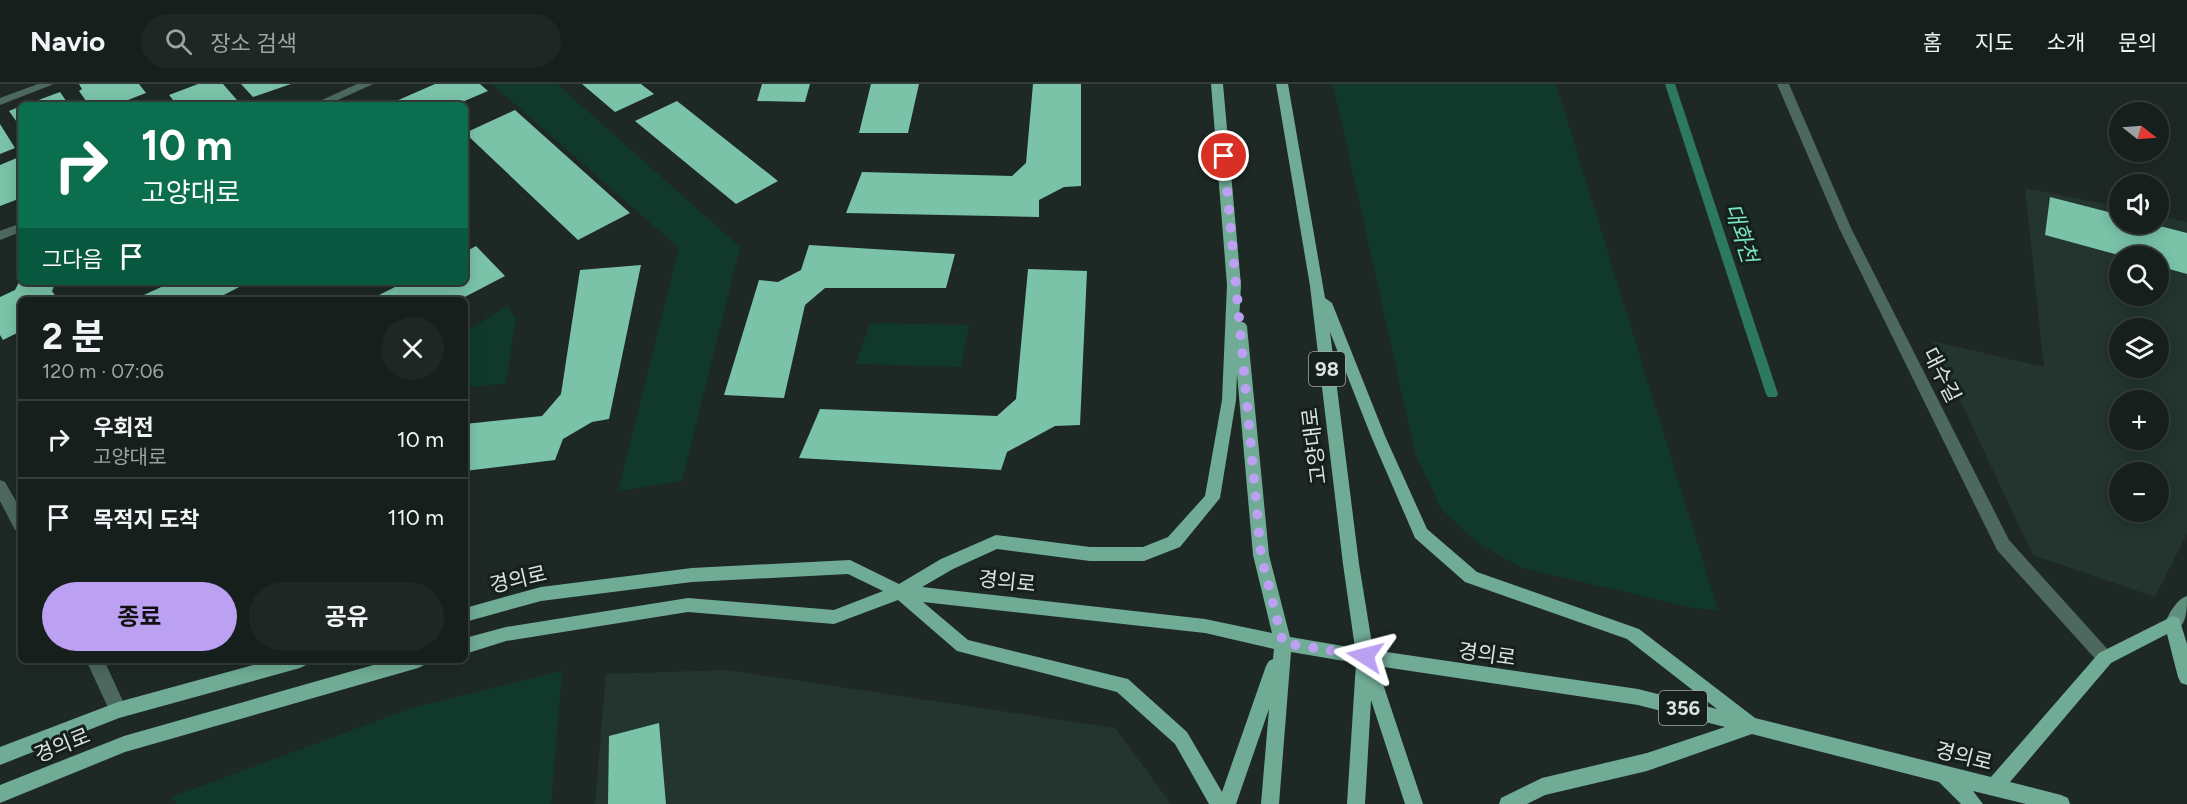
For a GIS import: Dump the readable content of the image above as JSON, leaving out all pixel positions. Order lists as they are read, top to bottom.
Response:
{
  "streets": {
    "main road": [
      "98",
      "고양대로",
      "경의로",
      "356"
    ],
    "street": ["대수길"]
  },
  "crossings": [
    ["고양대로", "경의로"]
  ],
  "water": ["대화천"],
  "north": "right",
  "page": {
    "header": "Navio",
    "search": "장소 검색",
    "nav": [
      "홈",
      "지도",
      "소개",
      "문의"
    ],
    "map_buttons": ["+", "−"],
    "turn": ["10 m", "고양대로"],
    "then": "그다음",
    "heading": ["2 분", "120 m · 07:06"],
    "list": [
      {
        "name": "우회전",
        "note": "고양대로",
        "value": "10 m"
      },
      {
        "name": "목적지 도착",
        "value": "110 m"
      }
    ],
    "buttons": ["종료", "공유"]
  }
}
